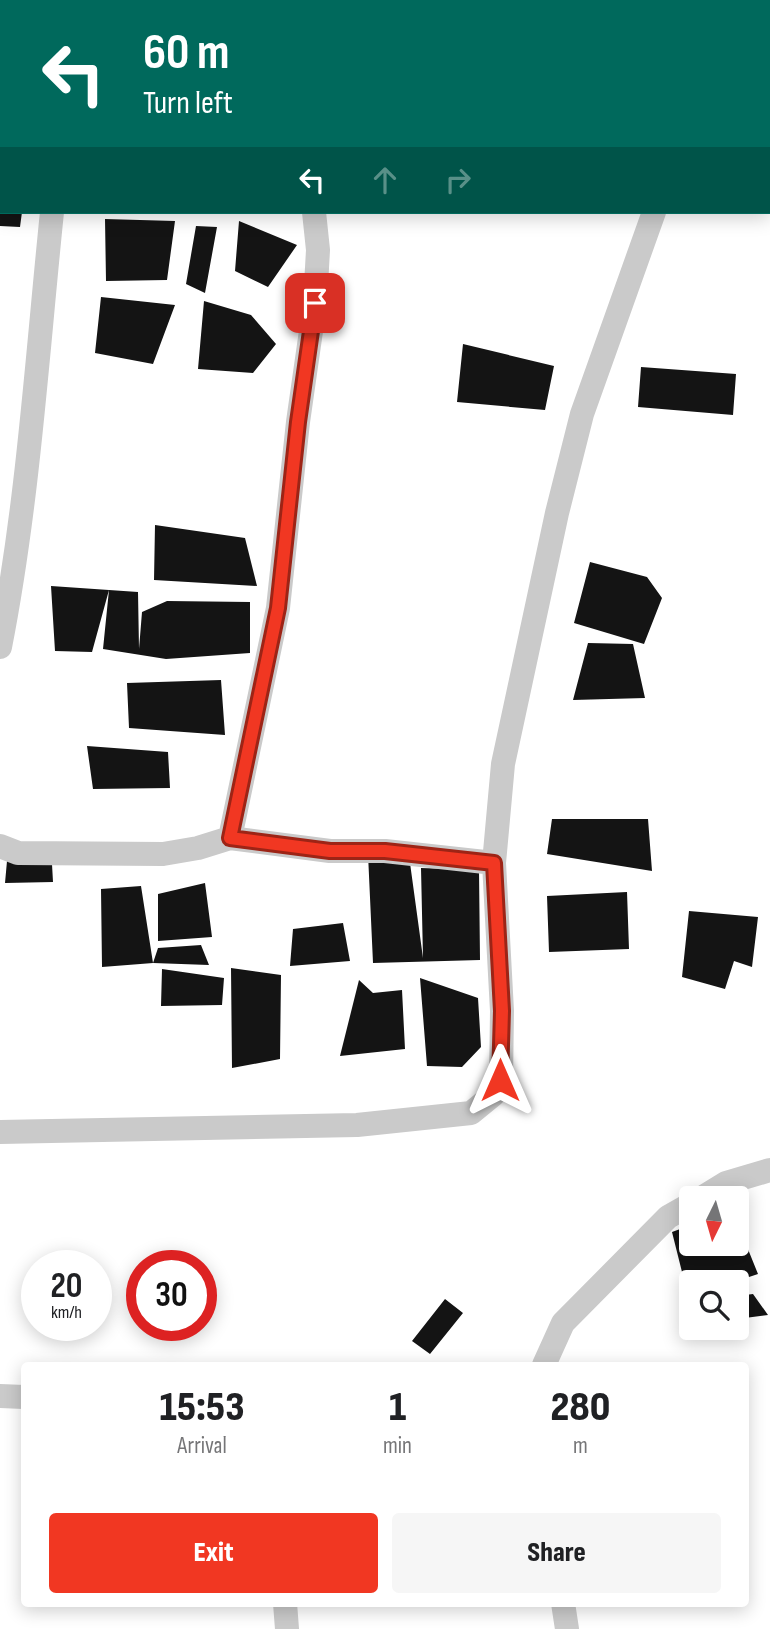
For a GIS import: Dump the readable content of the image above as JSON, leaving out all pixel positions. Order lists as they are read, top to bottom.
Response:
{
  "north": "bottom",
  "page": {
    "turn": ["60 m", "Turn left"],
    "speed": "20 km/h",
    "limit": "30",
    "eta": [
      "15:53",
      "Arrival",
      "1",
      "min",
      "280",
      "m"
    ],
    "buttons": ["Exit", "Share"]
  }
}
